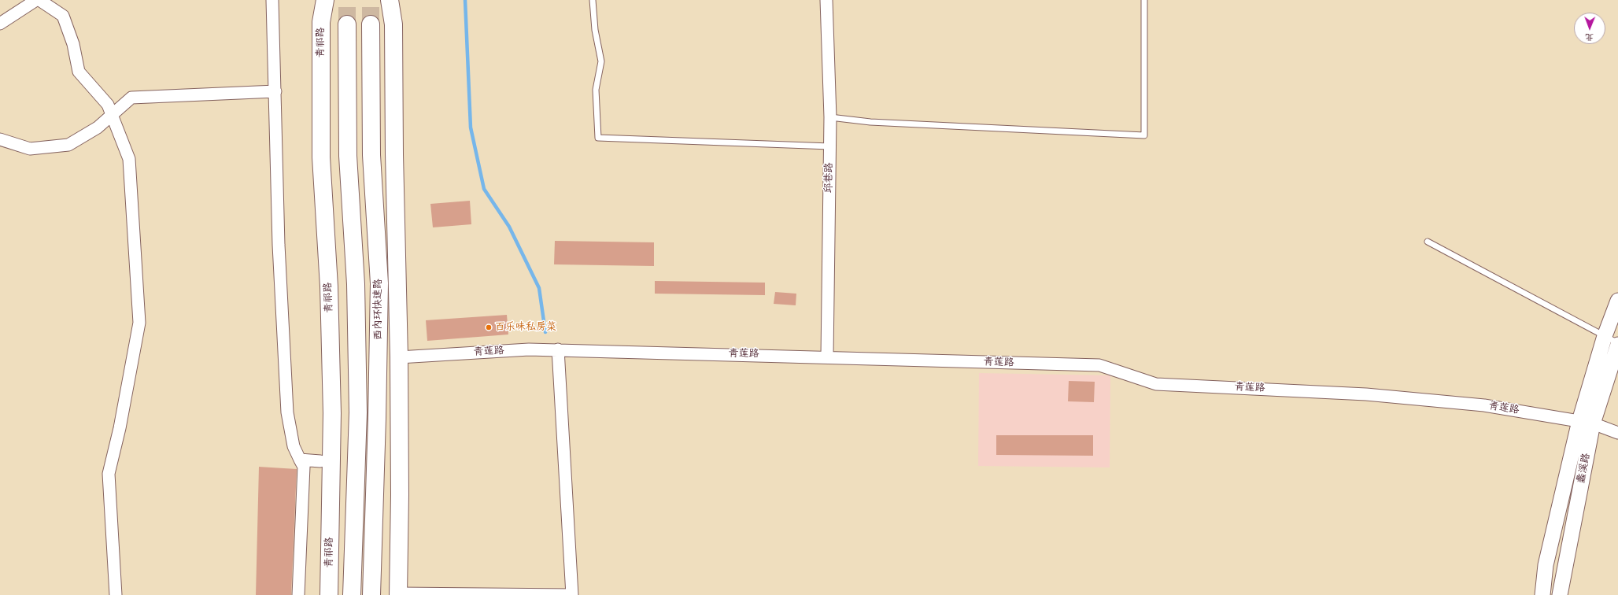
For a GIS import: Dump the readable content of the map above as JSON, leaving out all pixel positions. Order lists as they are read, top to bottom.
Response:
{
  "streets": {
    "main road": ["青祁路", "西内环快速路"],
    "street": ["邱巷路", "青莲路", "蠡溪路"]
  },
  "crossings": [
    ["邱巷路", "青莲路"],
    ["青莲路", "蠡溪路"]
  ],
  "places": ["百乐味私房菜"],
  "north": "bottom"
}
